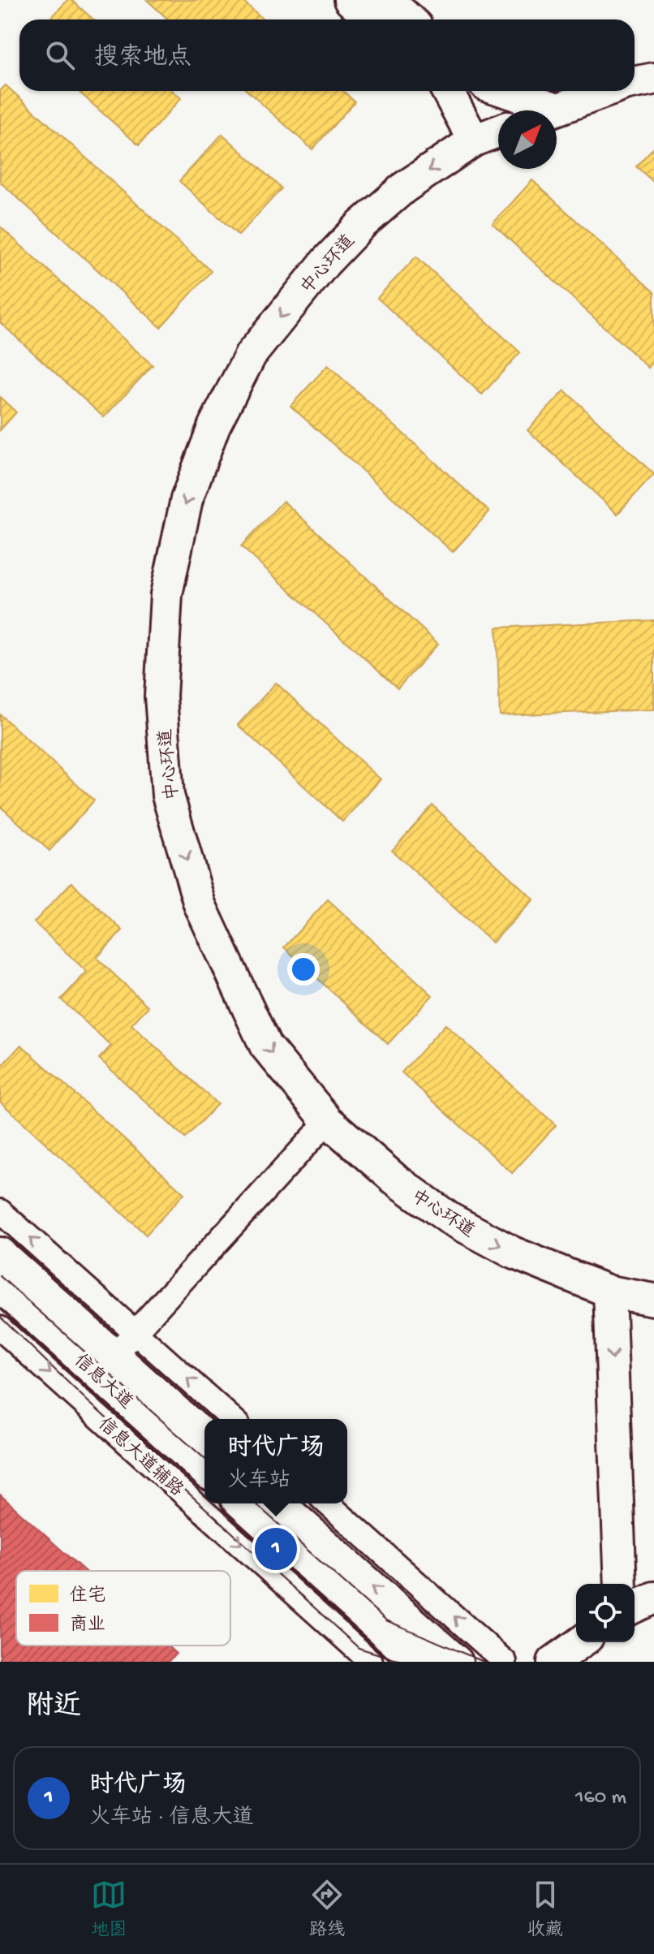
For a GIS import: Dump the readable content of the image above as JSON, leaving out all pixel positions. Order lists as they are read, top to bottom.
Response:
{
  "streets": {
    "street": ["中心环道", "信息大道", "信息大道辅路"]
  },
  "legend": ["住宅", "商业"],
  "north": "top right",
  "page": {
    "search": "搜索地点",
    "popup": ["时代广场", "火车站"],
    "pins": "1",
    "heading": "附近",
    "list": [
      {
        "mark": "1",
        "name": "时代广场",
        "note": "火车站 · 信息大道",
        "value": "160 m"
      }
    ],
    "nav": ["地图", "路线", "收藏"]
  }
}
